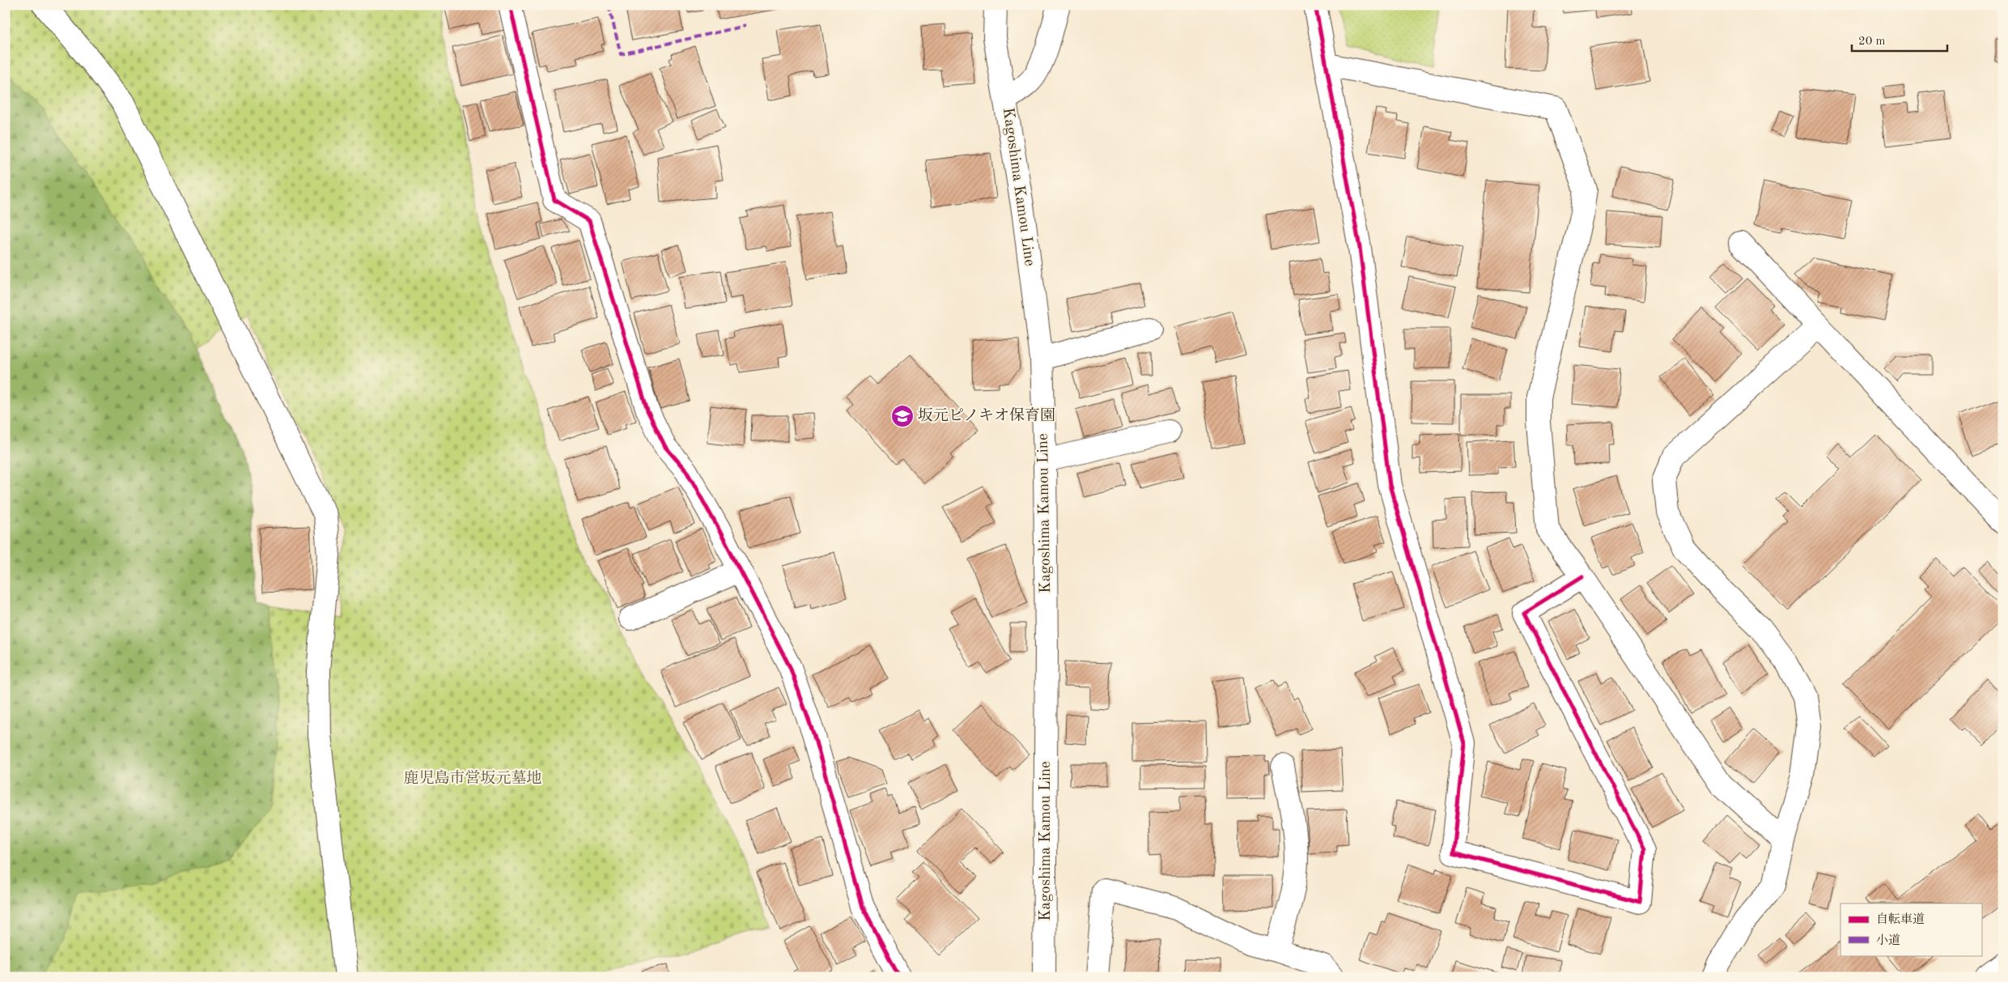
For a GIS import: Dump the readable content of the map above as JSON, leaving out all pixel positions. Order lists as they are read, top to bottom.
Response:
{
  "streets": {
    "street": ["Kagoshima Kamou Line"]
  },
  "parks": ["鹿児島市営坂元墓地"],
  "places": {
    "school or university": ["坂元ピノキオ保育園"]
  },
  "legend": ["自転車道", "小道"],
  "scale_bar": "20 m"
}
